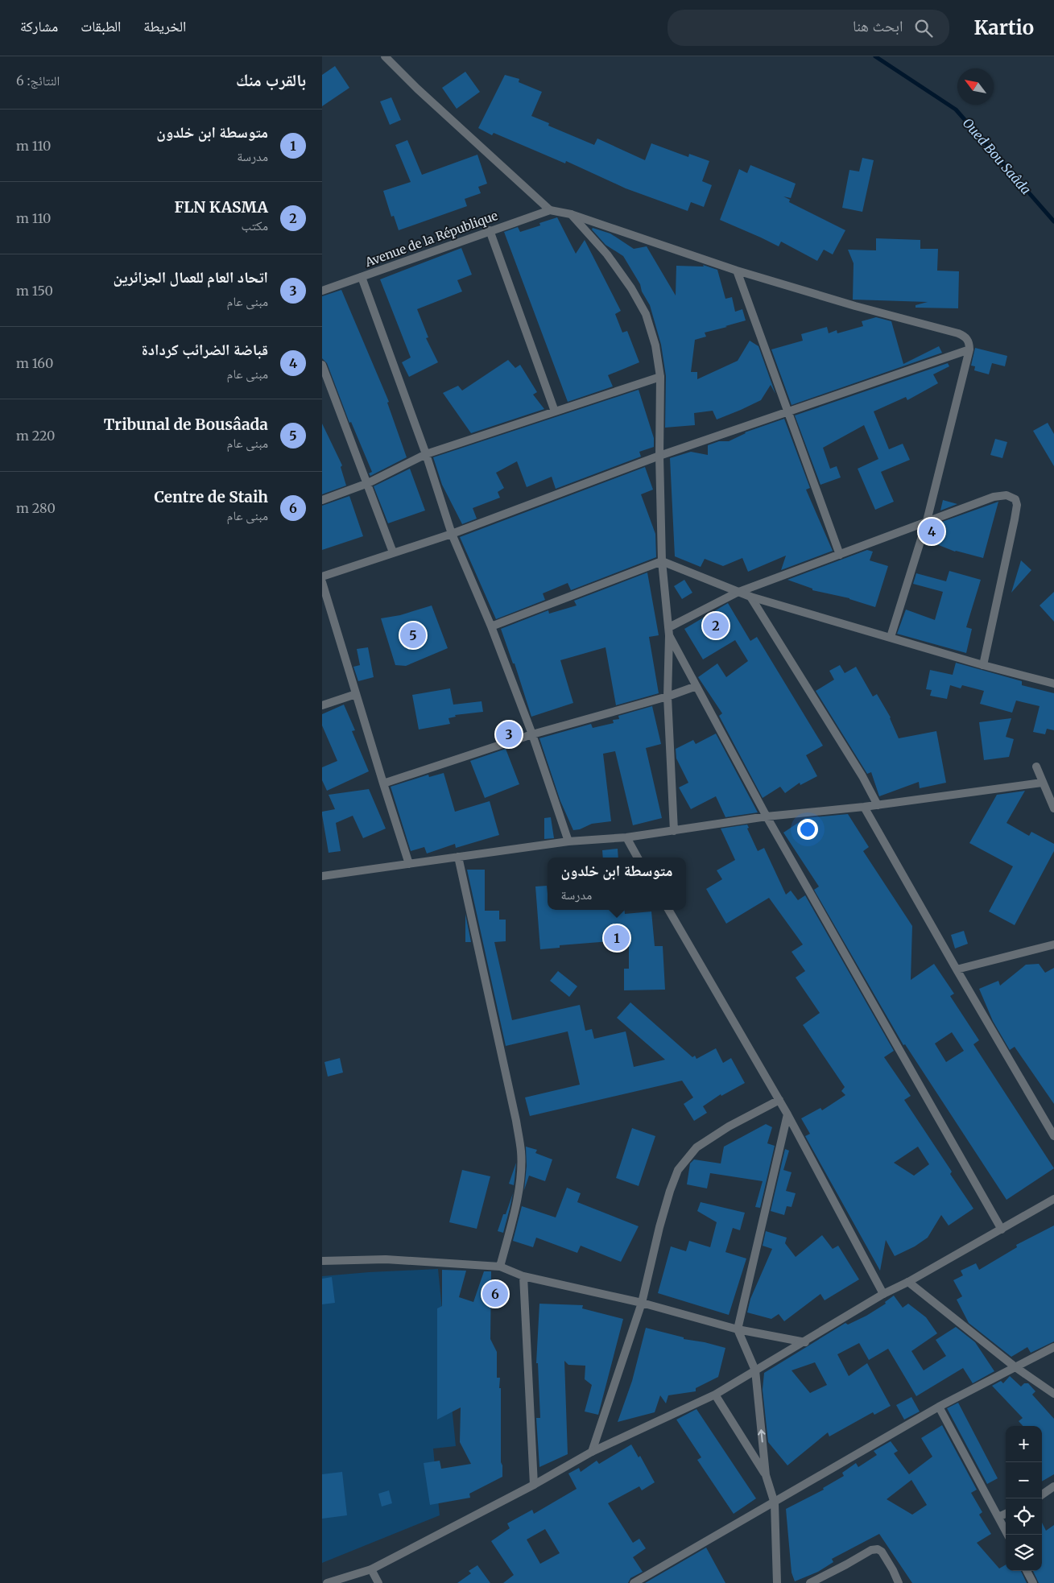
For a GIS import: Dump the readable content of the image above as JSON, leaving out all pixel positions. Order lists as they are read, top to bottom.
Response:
{
  "streets": {
    "street": ["Avenue de la République"]
  },
  "water": ["Oued Bou Saâda"],
  "north": "top left",
  "page": {
    "header": "Kartio",
    "search": "ابحث هنا",
    "nav": ["الخريطة", "الطبقات", "مشاركة"],
    "heading": ["بالقرب منك", "النتائج: 6"],
    "list": [
      {
        "mark": "1",
        "name": "متوسطة ابن خلدون",
        "note": "مدرسة",
        "value": "110 m"
      },
      {
        "mark": "2",
        "name": "FLN KASMA",
        "note": "مكتب",
        "value": "110 m"
      },
      {
        "mark": "3",
        "name": "اتحاد العام للعمال الجزائرين",
        "note": "مبنى عام",
        "value": "150 m"
      },
      {
        "mark": "4",
        "name": "قباضة الضرائب كردادة",
        "note": "مبنى عام",
        "value": "160 m"
      },
      {
        "mark": "5",
        "name": "Tribunal de Bousâada",
        "note": "مبنى عام",
        "value": "220 m"
      },
      {
        "mark": "6",
        "name": "Centre de Staih",
        "note": "مبنى عام",
        "value": "280 m"
      }
    ],
    "pins": [
      "4",
      "2",
      "5",
      "3",
      "1",
      "6"
    ],
    "popup": ["متوسطة ابن خلدون", "مدرسة"],
    "map_buttons": ["+", "−"]
  }
}
